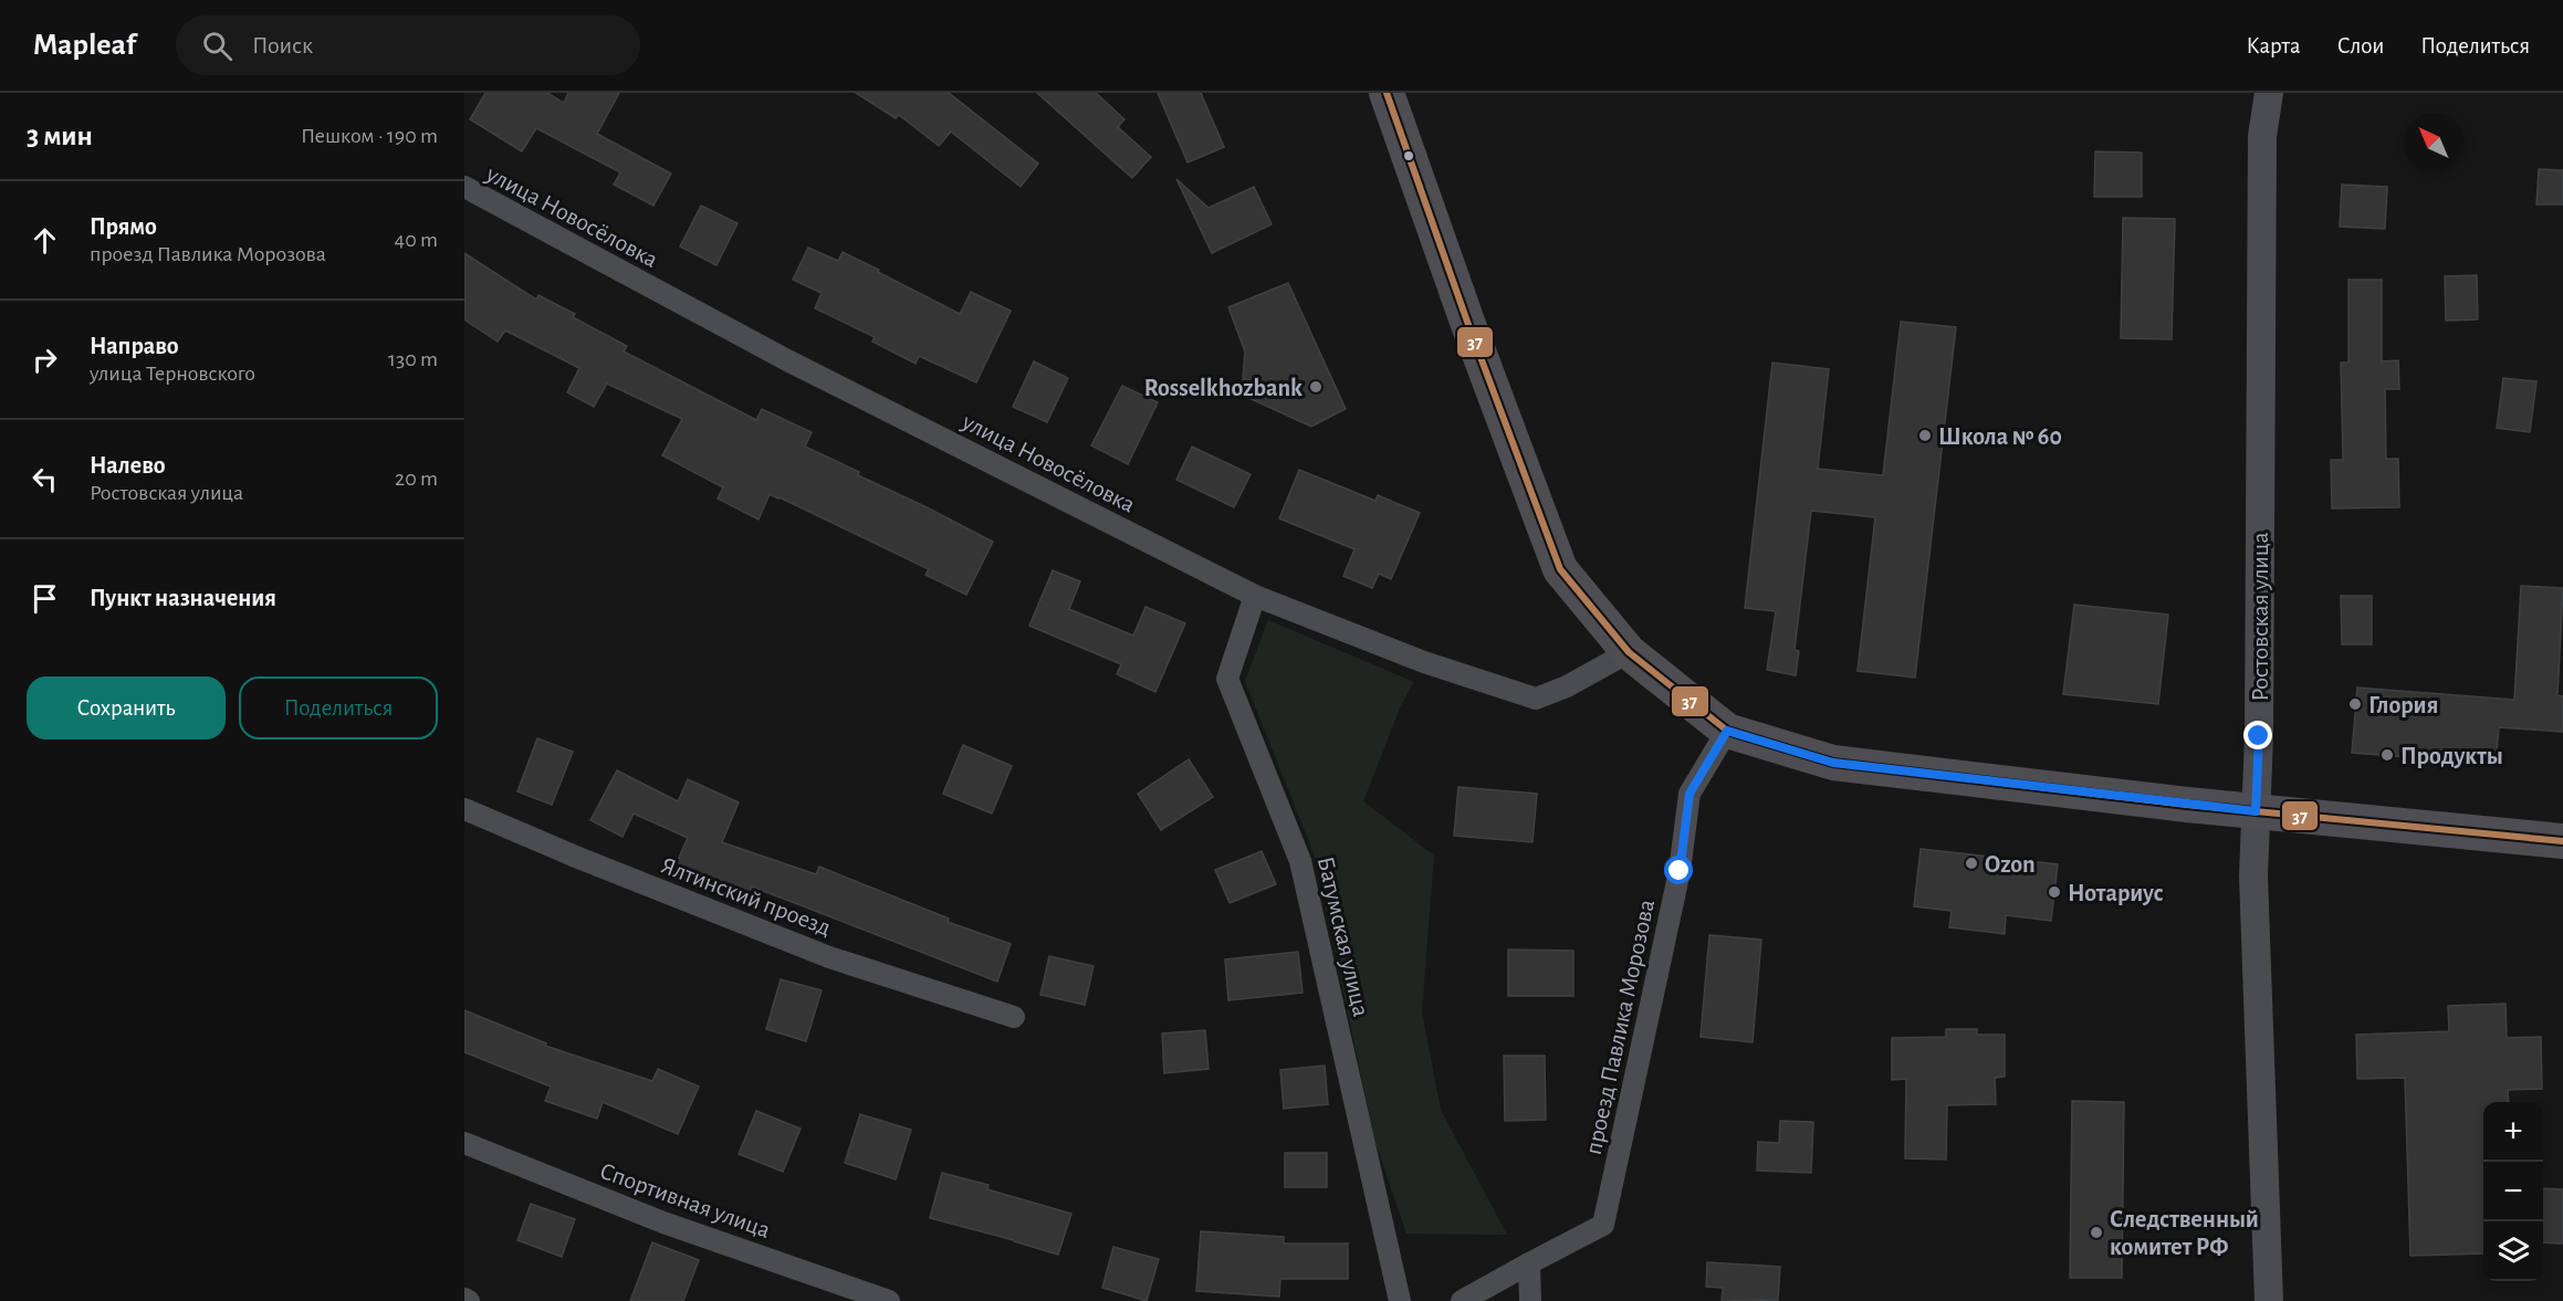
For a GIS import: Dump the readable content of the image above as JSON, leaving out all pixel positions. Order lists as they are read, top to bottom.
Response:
{
  "streets": {
    "street": [
      "улица Новосёловка",
      "Ростовская улица",
      "Ялтинский проезд",
      "Батумская улица",
      "проезд Павлика Морозова",
      "Спортивная улица"
    ]
  },
  "crossings": [
    ["улица Новосёловка", "Батумская улица"]
  ],
  "places": [
    "Rosselkhozbank",
    "Школа № 60",
    "Глория",
    "Продукты",
    "Ozon",
    "Нотариус",
    "Следственный комитет РФ"
  ],
  "lines": ["transit line 37"],
  "north": "top left",
  "page": {
    "header": "Mapleaf",
    "search": "Поиск",
    "nav": ["Карта", "Слои", "Поделиться"],
    "heading": ["3 мин", "Пешком · 190 m"],
    "list": [
      ["Прямо", "проезд Павлика Морозова", "40 m"],
      ["Направо", "улица Терновского", "130 m"],
      ["Налево", "Ростовская улица", "20 m"],
      "Пункт назначения"
    ],
    "buttons": ["Сохранить", "Поделиться"],
    "map_buttons": ["+", "−"]
  }
}
